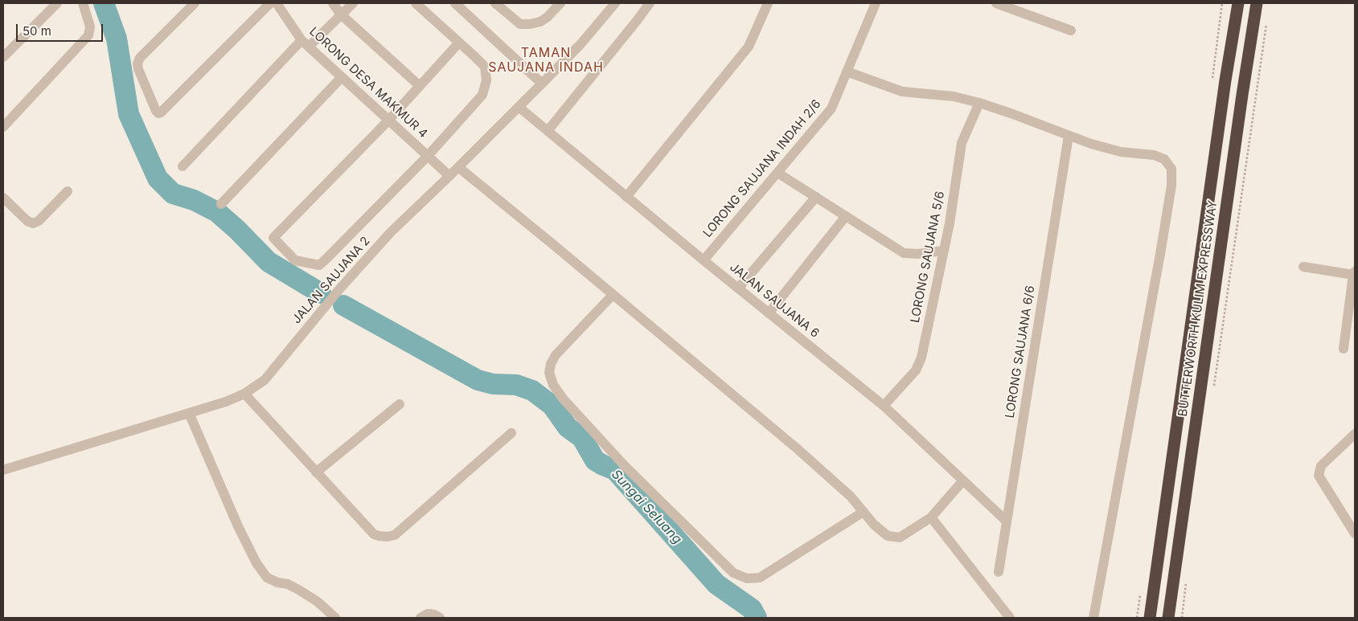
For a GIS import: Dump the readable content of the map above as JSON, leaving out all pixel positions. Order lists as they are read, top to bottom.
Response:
{
  "streets": {
    "highway": ["BUTTERWORTH KULIM EXPRESSWAY"],
    "street": [
      "LORONG DESA MAKMUR 4",
      "LORONG SAUJANA INDAH 2/6",
      "LORONG SAUJANA 5/6",
      "JALAN SAUJANA 2",
      "JALAN SAUJANA 6",
      "LORONG SAUJANA 6/6"
    ]
  },
  "crossings": [
    ["LORONG DESA MAKMUR 4", "JALAN SAUJANA 2"],
    ["LORONG SAUJANA INDAH 2/6", "JALAN SAUJANA 6"],
    ["LORONG SAUJANA 5/6", "JALAN SAUJANA 6"],
    ["JALAN SAUJANA 2", "JALAN SAUJANA 6"],
    ["JALAN SAUJANA 6", "LORONG SAUJANA 6/6"]
  ],
  "districts": ["TAMAN SAUJANA INDAH"],
  "water": ["Sungai Seluang"],
  "scale_bar": "50 m"
}
